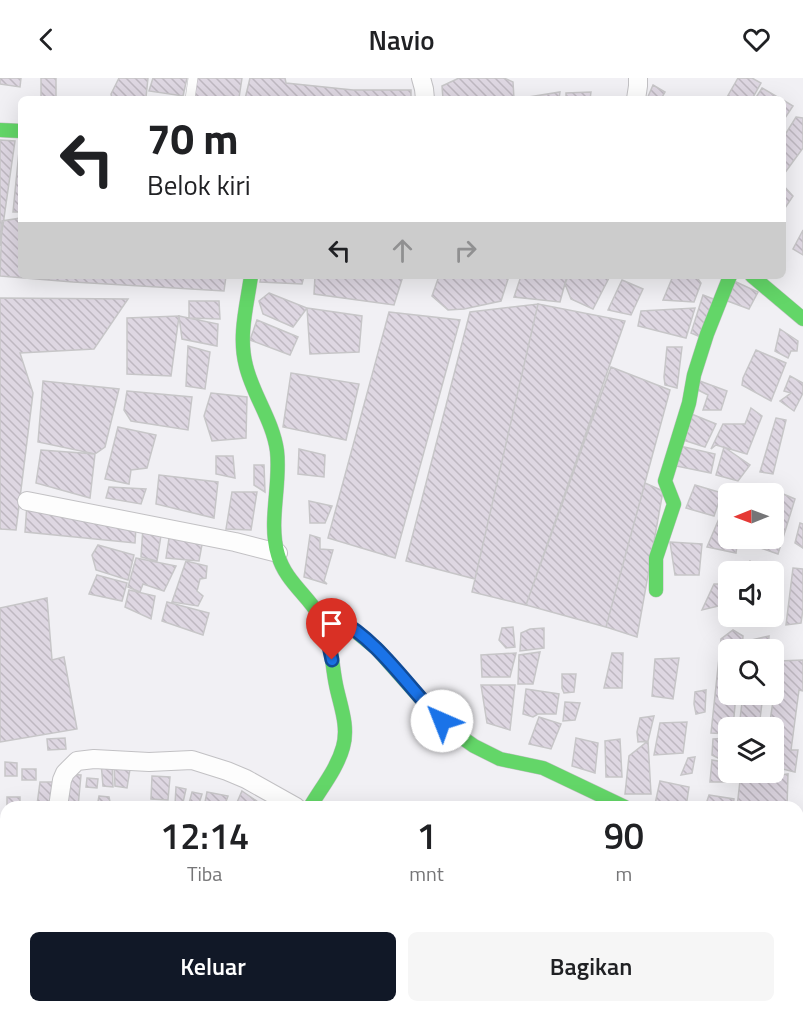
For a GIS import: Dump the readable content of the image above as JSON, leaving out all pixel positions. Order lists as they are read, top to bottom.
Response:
{
  "north": "left",
  "page": {
    "header": "Navio",
    "turn": ["70 m", "Belok kiri"],
    "eta": [
      "12:14",
      "Tiba",
      "1",
      "mnt",
      "90",
      "m"
    ],
    "buttons": ["Keluar", "Bagikan"]
  }
}
